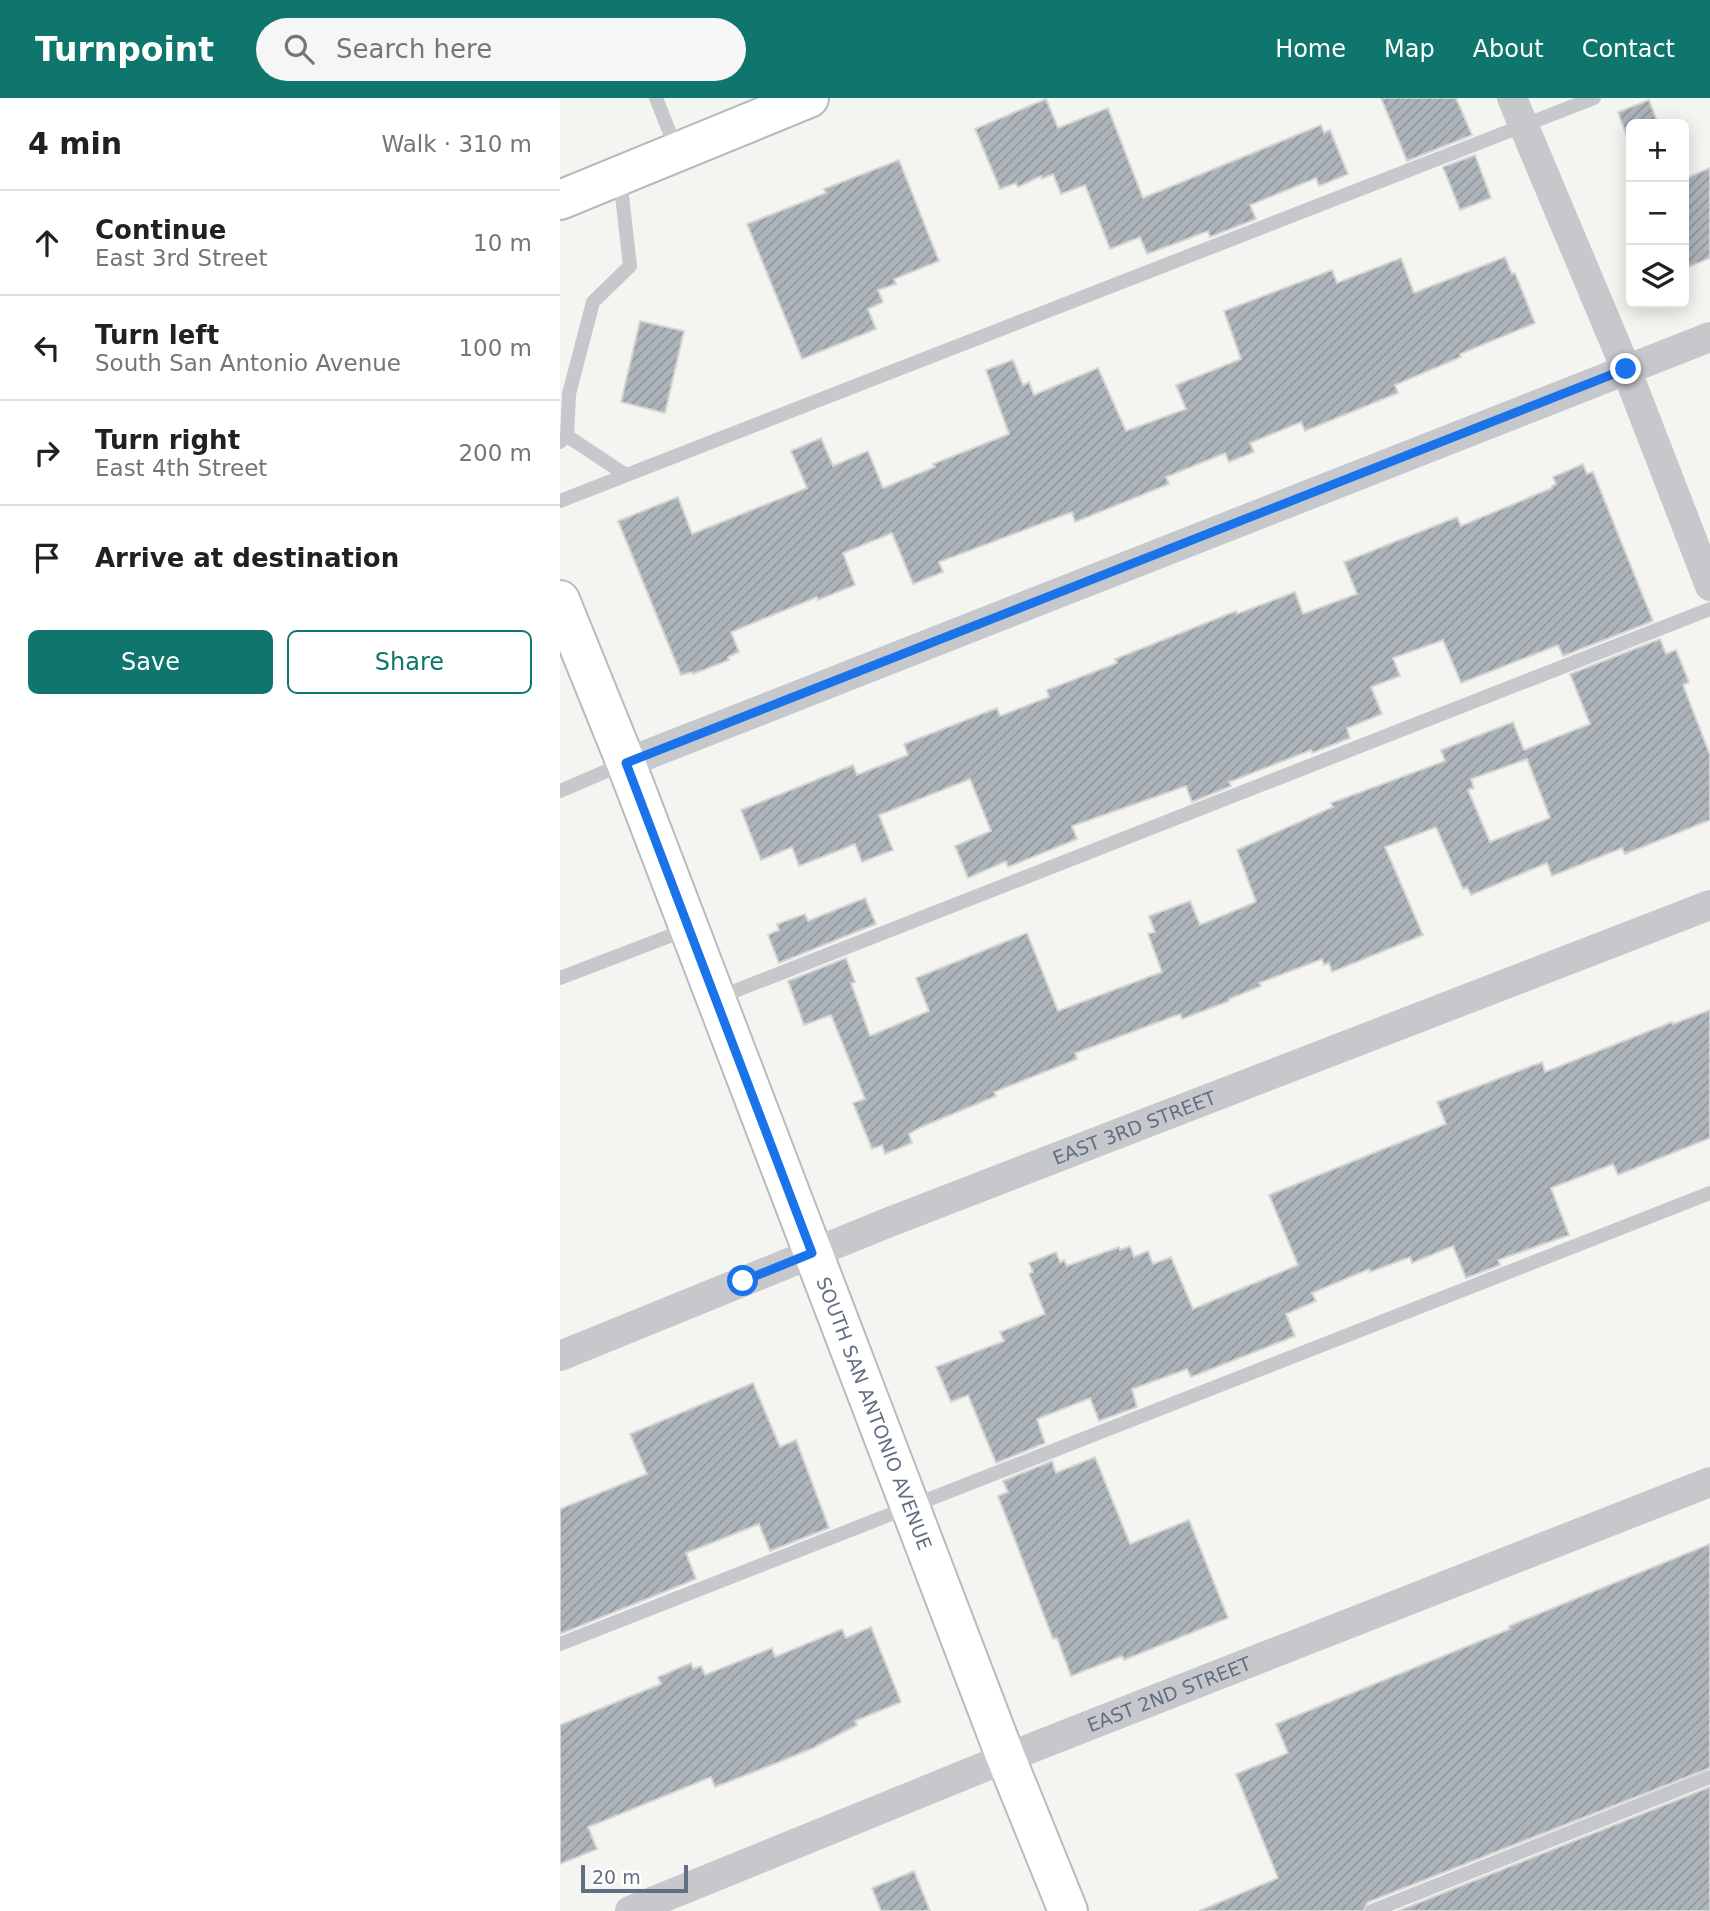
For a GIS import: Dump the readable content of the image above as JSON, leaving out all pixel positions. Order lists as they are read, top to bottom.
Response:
{
  "streets": {
    "main road": ["SOUTH SAN ANTONIO AVENUE"],
    "street": ["EAST 3RD STREET", "EAST 2ND STREET"]
  },
  "crossings": [
    ["EAST 3RD STREET", "SOUTH SAN ANTONIO AVENUE"],
    ["SOUTH SAN ANTONIO AVENUE", "EAST 2ND STREET"]
  ],
  "scale_bar": "20 m",
  "page": {
    "header": "Turnpoint",
    "search": "Search here",
    "nav": [
      "Home",
      "Map",
      "About",
      "Contact"
    ],
    "heading": ["4 min", "Walk · 310 m"],
    "map_buttons": ["+", "−"],
    "list": [
      ["Continue", "East 3rd Street", "10 m"],
      ["Turn left", "South San Antonio Avenue", "100 m"],
      ["Turn right", "East 4th Street", "200 m"],
      "Arrive at destination"
    ],
    "buttons": ["Save", "Share"],
    "scale": "20 m"
  }
}
